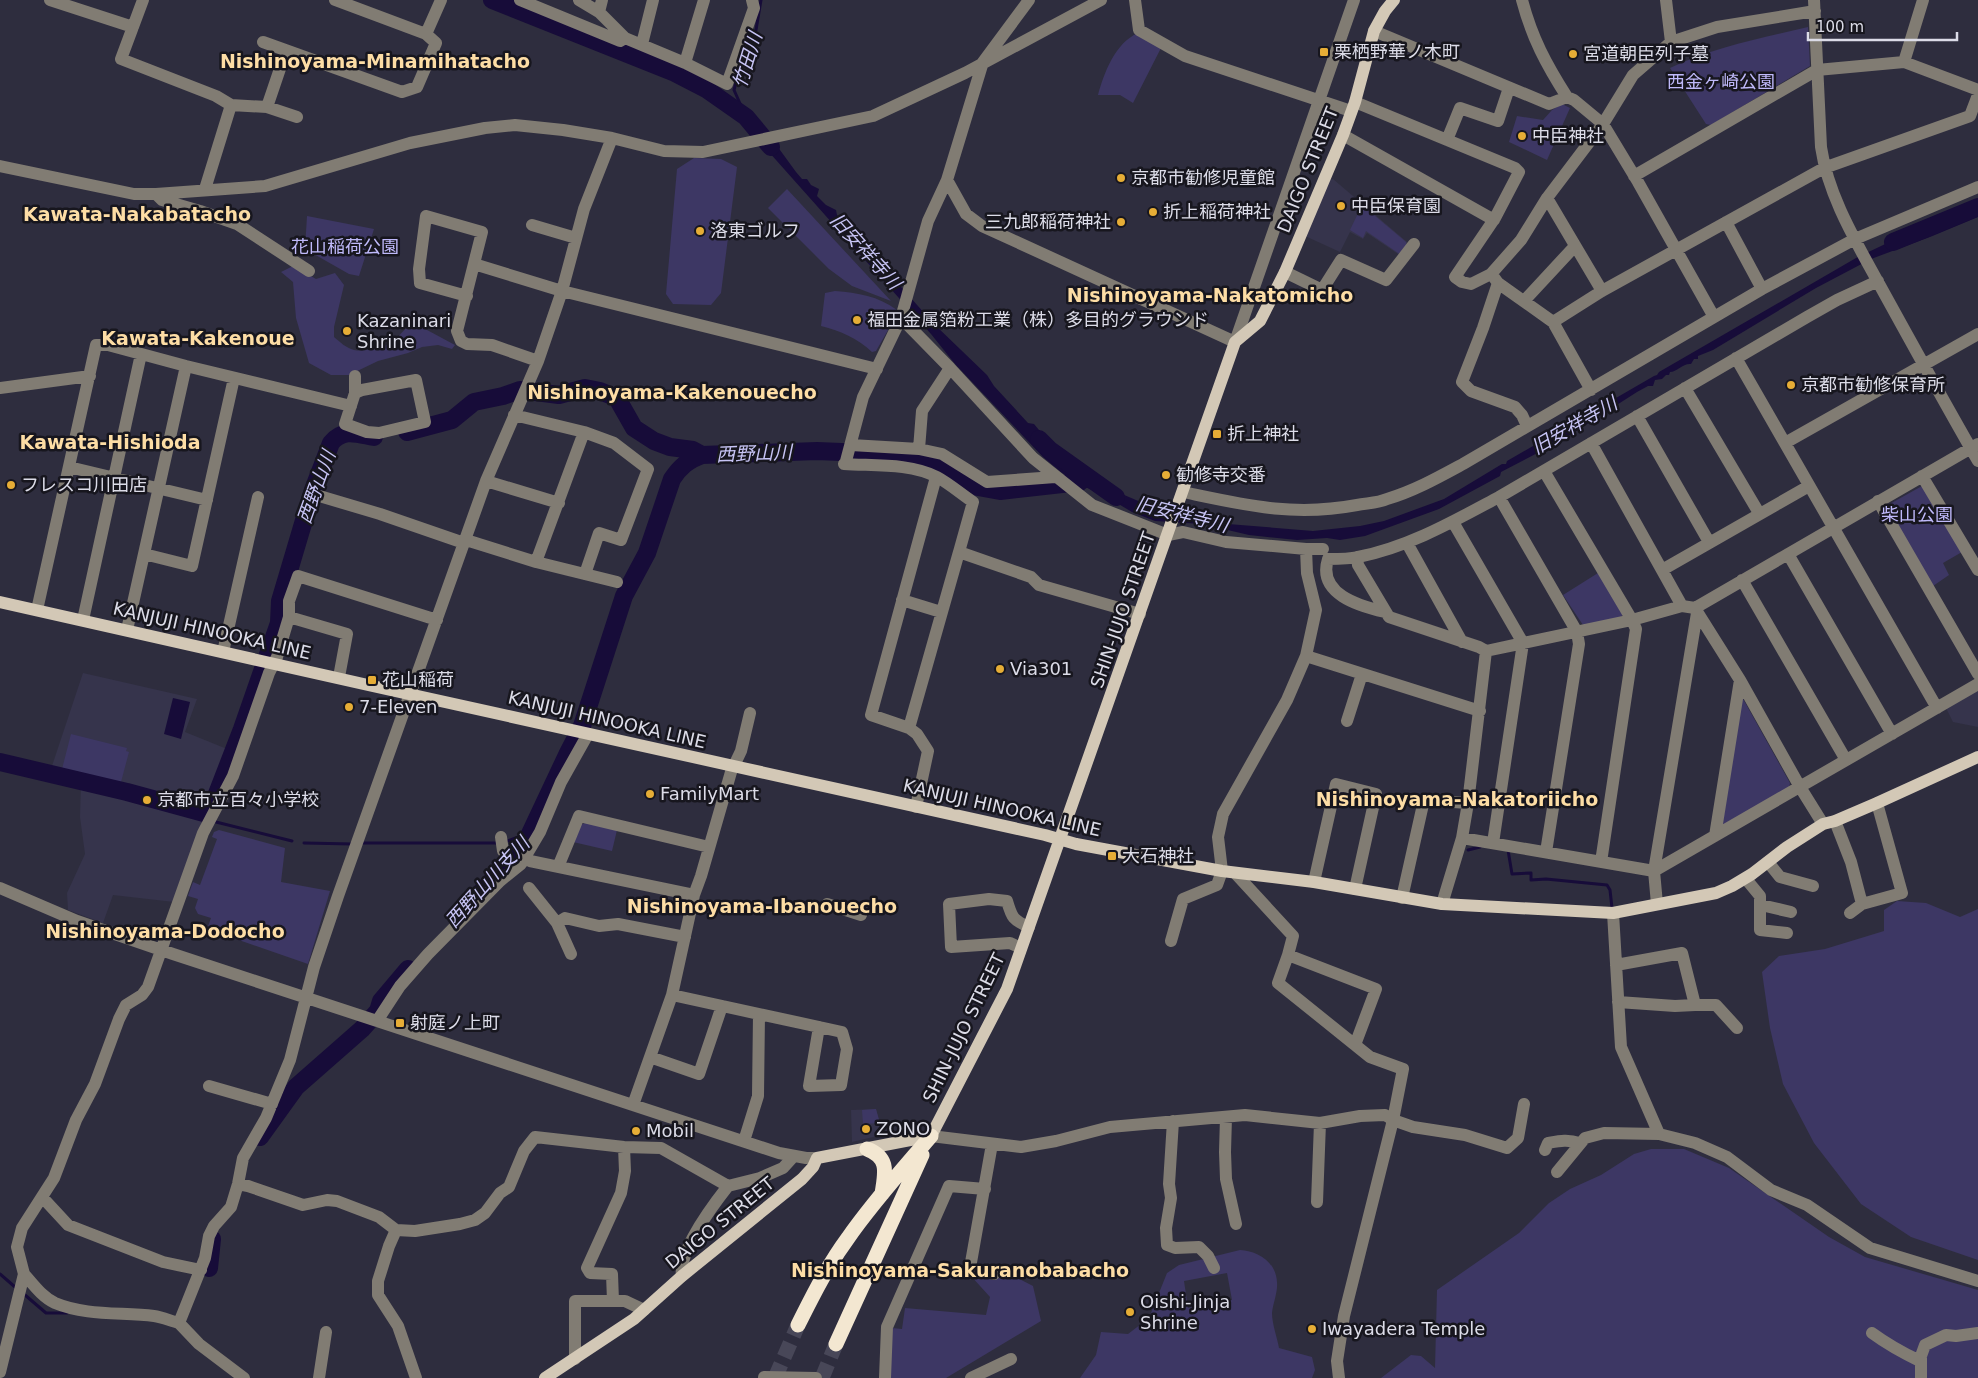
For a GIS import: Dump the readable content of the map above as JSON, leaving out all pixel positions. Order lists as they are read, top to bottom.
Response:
{
  "streets": {
    "main road": ["DAIGO STREET", "SHIN-JUJO STREET", "KANJUJI HINOOKA LINE"]
  },
  "crossings": [
    ["DAIGO STREET", "SHIN-JUJO STREET"],
    ["SHIN-JUJO STREET", "KANJUJI HINOOKA LINE"]
  ],
  "districts": [
    "Nishinoyama-Minamihatacho",
    "Kawata-Nakabatacho",
    "Nishinoyama-Nakatomicho",
    "Kawata-Kakenoue",
    "Nishinoyama-Kakenouecho",
    "Kawata-Hishioda",
    "Nishinoyama-Nakatoriicho",
    "Nishinoyama-Ibanouecho",
    "Nishinoyama-Dodocho",
    "Nishinoyama-Sakuranobabacho"
  ],
  "water": [
    "竹田川",
    "旧安祥寺川",
    "西野山川",
    "西野山川支川"
  ],
  "parks": ["西金ヶ崎公園", "花山稲荷公園", "柴山公園"],
  "places": {
    "transit": [
      "栗栖野華ノ木町",
      "折上神社",
      "花山稲荷",
      "大石神社",
      "射庭ノ上町"
    ],
    "other": [
      "宮道朝臣列子墓",
      "中臣神社",
      "京都市勧修児童館",
      "中臣保育園",
      "折上稲荷神社",
      "三九郎稲荷神社",
      "洛東ゴルフ",
      "福田金属箔粉工業（株）多目的グラウンド",
      "Kazaninari Shrine",
      "京都市勧修保育所",
      "勧修寺交番",
      "フレスコ川田店",
      "Via301",
      "7-Eleven",
      "FamilyMart",
      "京都市立百々小学校",
      "ZONO",
      "Mobil",
      "Oishi-Jinja Shrine",
      "Iwayadera Temple"
    ]
  },
  "scale_bar": "100 m"
}
